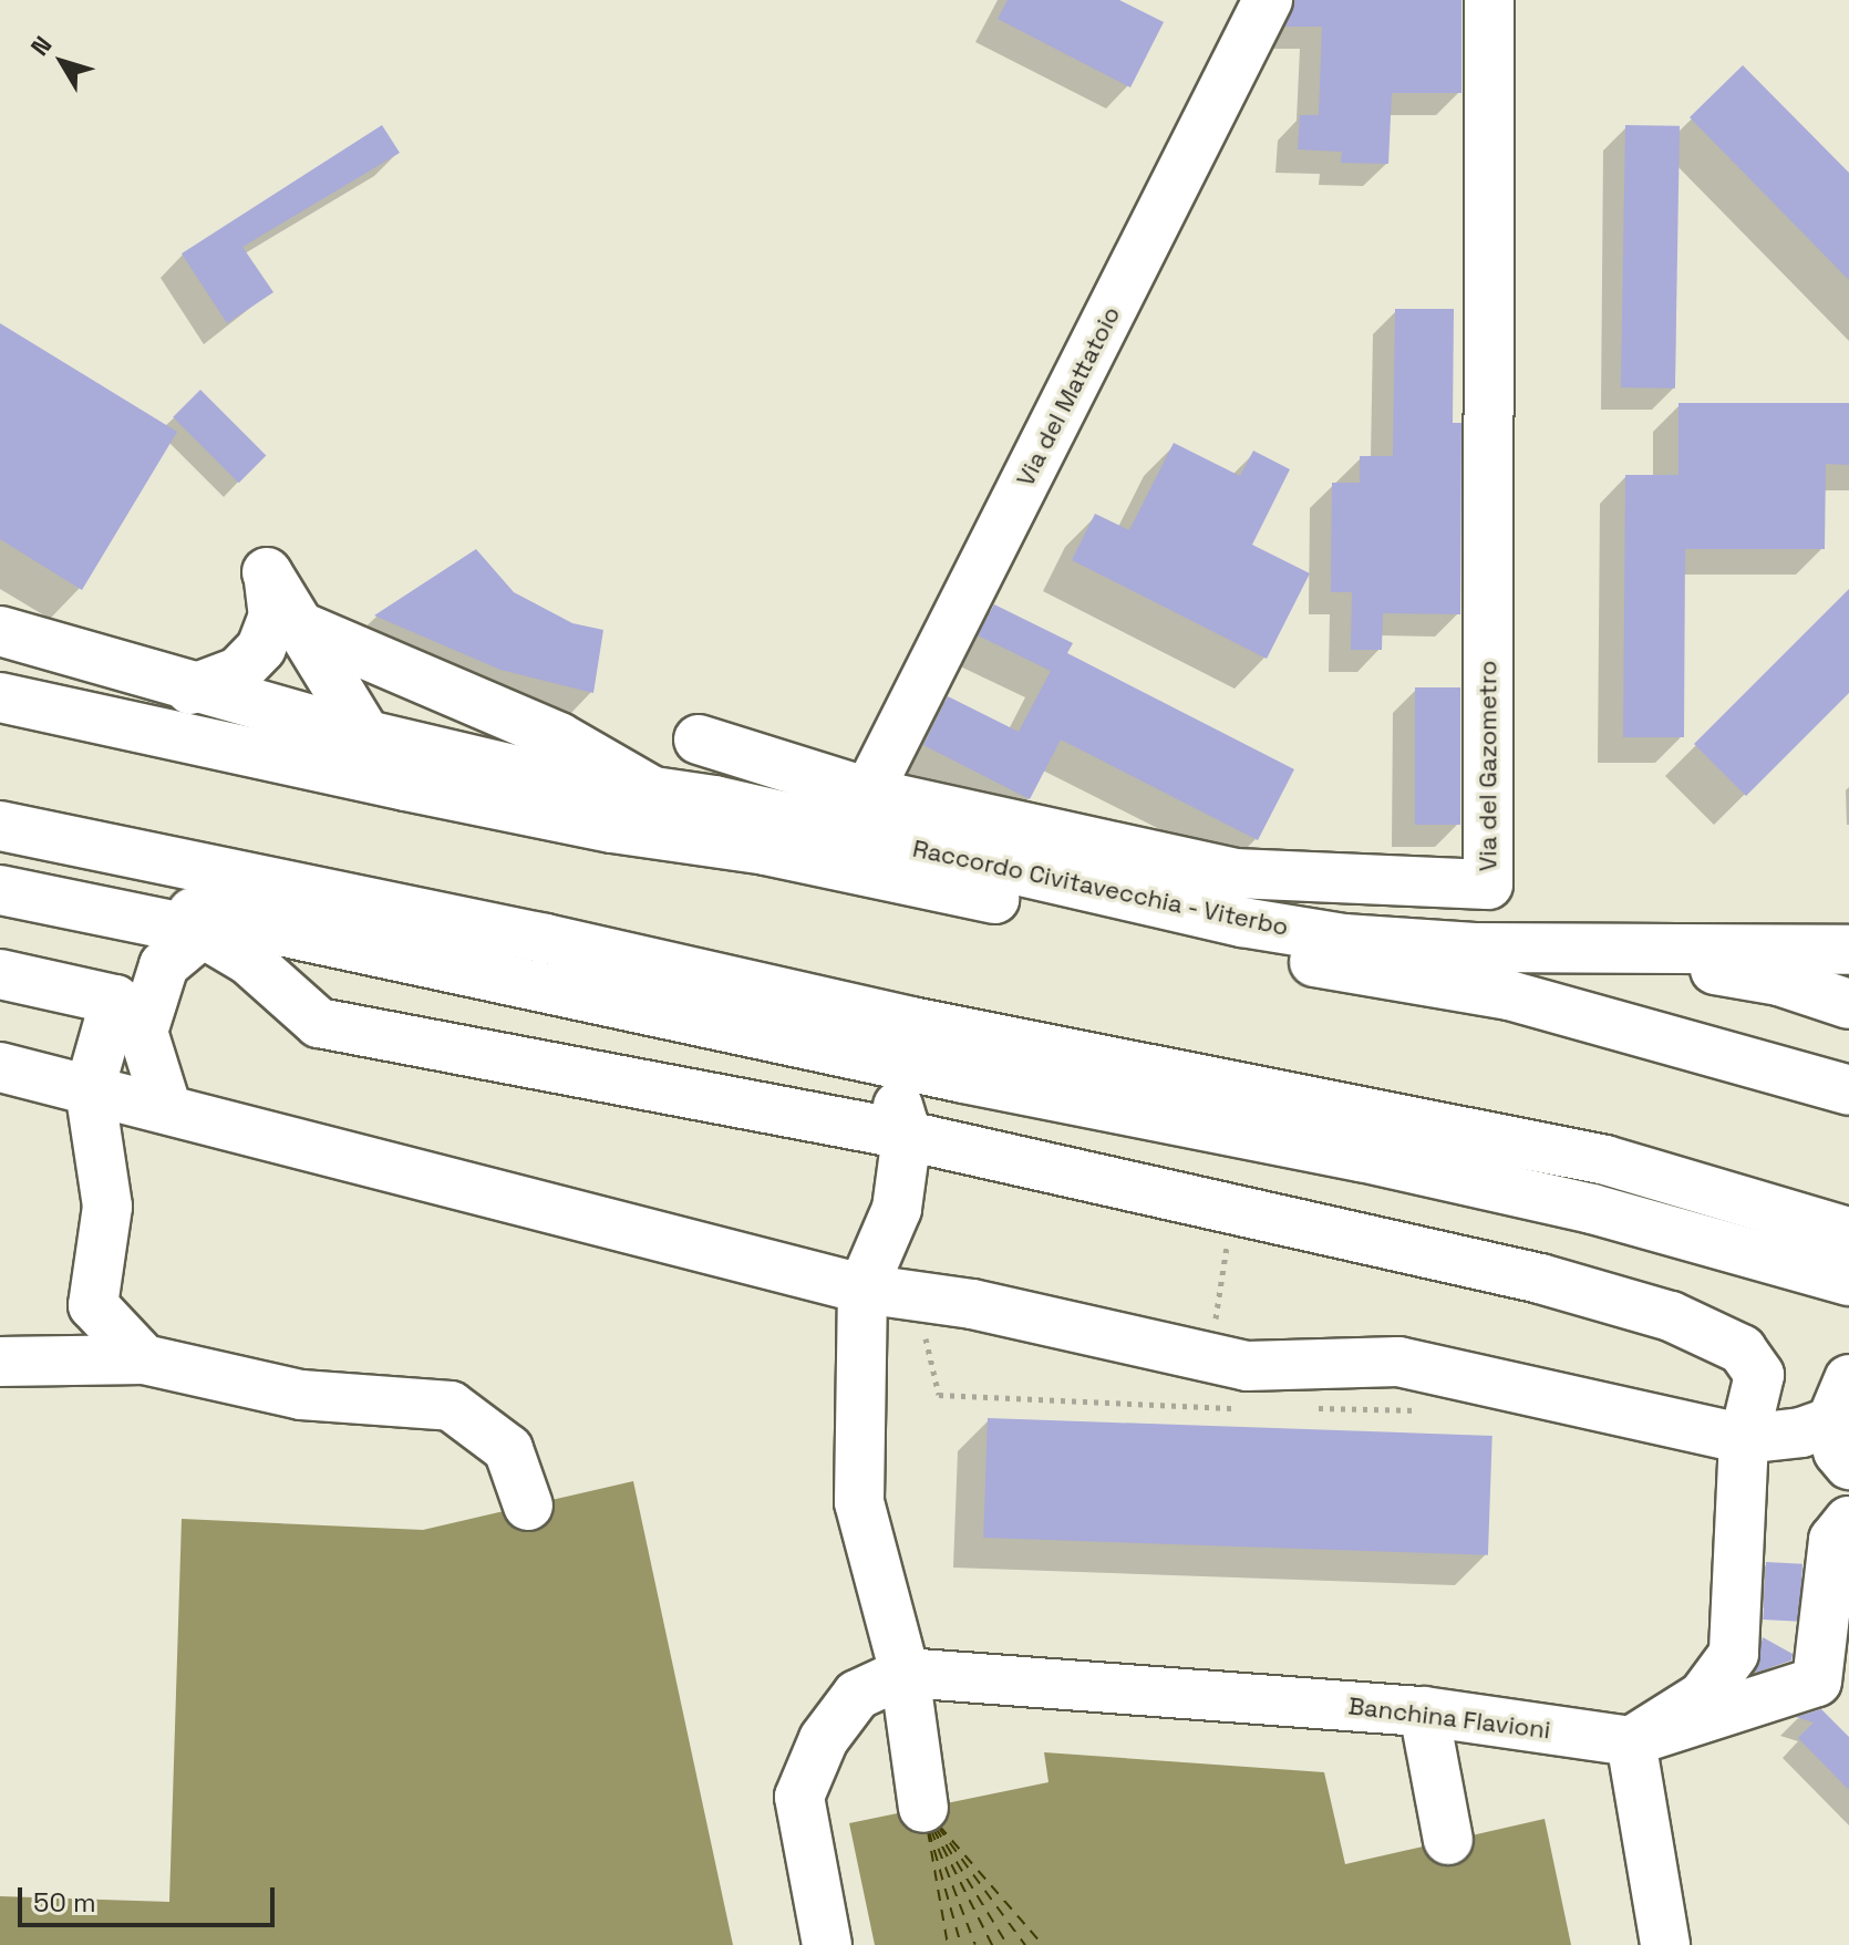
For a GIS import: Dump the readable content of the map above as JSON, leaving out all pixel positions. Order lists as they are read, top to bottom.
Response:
{
  "streets": {
    "main road": [
      "Via del Mattatoio",
      "Via del Gazometro",
      "Raccordo Civitavecchia - Viterbo",
      "Banchina Flavioni"
    ]
  },
  "crossings": [
    ["Via del Mattatoio", "Via del Gazometro"]
  ],
  "scale_bar": "50 m",
  "north": "top left"
}
